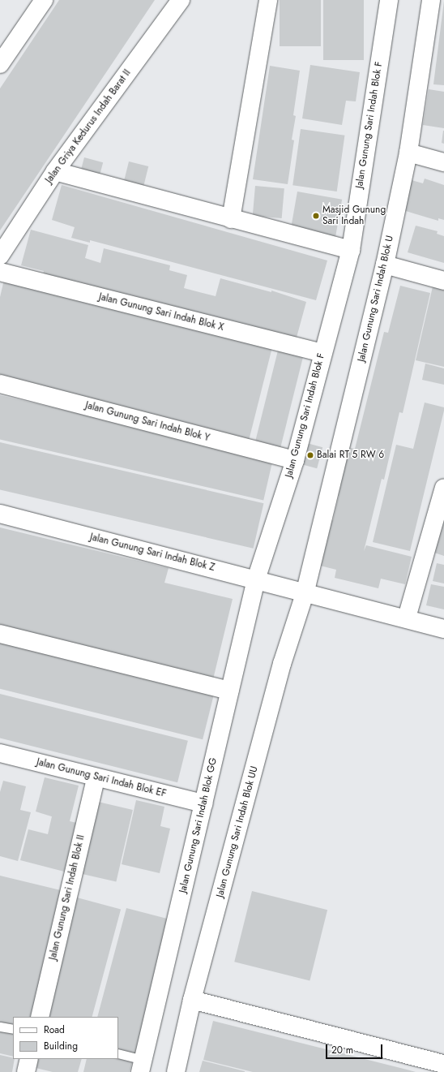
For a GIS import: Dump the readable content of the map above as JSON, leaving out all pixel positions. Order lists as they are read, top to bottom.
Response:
{
  "streets": {
    "street": [
      "Jalan Gunung Sari Indah Blok F",
      "Jalan Griya Kedurus Indah Barat II",
      "Jalan Gunung Sari Indah Blok U",
      "Jalan Gunung Sari Indah Blok X",
      "Jalan Gunung Sari Indah Blok Y",
      "Jalan Gunung Sari Indah Blok Z",
      "Jalan Gunung Sari Indah Blok EF",
      "Jalan Gunung Sari Indah Blok GG",
      "Jalan Gunung Sari Indah Blok UU",
      "Jalan Gunung Sari Indah Blok II"
    ]
  },
  "crossings": [
    ["Jalan Gunung Sari Indah Blok F", "Jalan Gunung Sari Indah Blok X"],
    ["Jalan Gunung Sari Indah Blok F", "Jalan Gunung Sari Indah Blok Y"],
    ["Jalan Gunung Sari Indah Blok F", "Jalan Gunung Sari Indah Blok Z"],
    ["Jalan Gunung Sari Indah Blok F", "Jalan Gunung Sari Indah Blok GG"],
    ["Jalan Gunung Sari Indah Blok U", "Jalan Gunung Sari Indah Blok Z"],
    ["Jalan Gunung Sari Indah Blok U", "Jalan Gunung Sari Indah Blok UU"],
    ["Jalan Gunung Sari Indah Blok Z", "Jalan Gunung Sari Indah Blok GG"],
    ["Jalan Gunung Sari Indah Blok Z", "Jalan Gunung Sari Indah Blok UU"],
    ["Jalan Gunung Sari Indah Blok EF", "Jalan Gunung Sari Indah Blok GG"],
    ["Jalan Gunung Sari Indah Blok EF", "Jalan Gunung Sari Indah Blok II"]
  ],
  "places": ["Masjid Gunung Sari Indah", "Balai RT 5 RW 6"],
  "legend": ["Road", "Building"],
  "scale_bar": "20 m"
}
